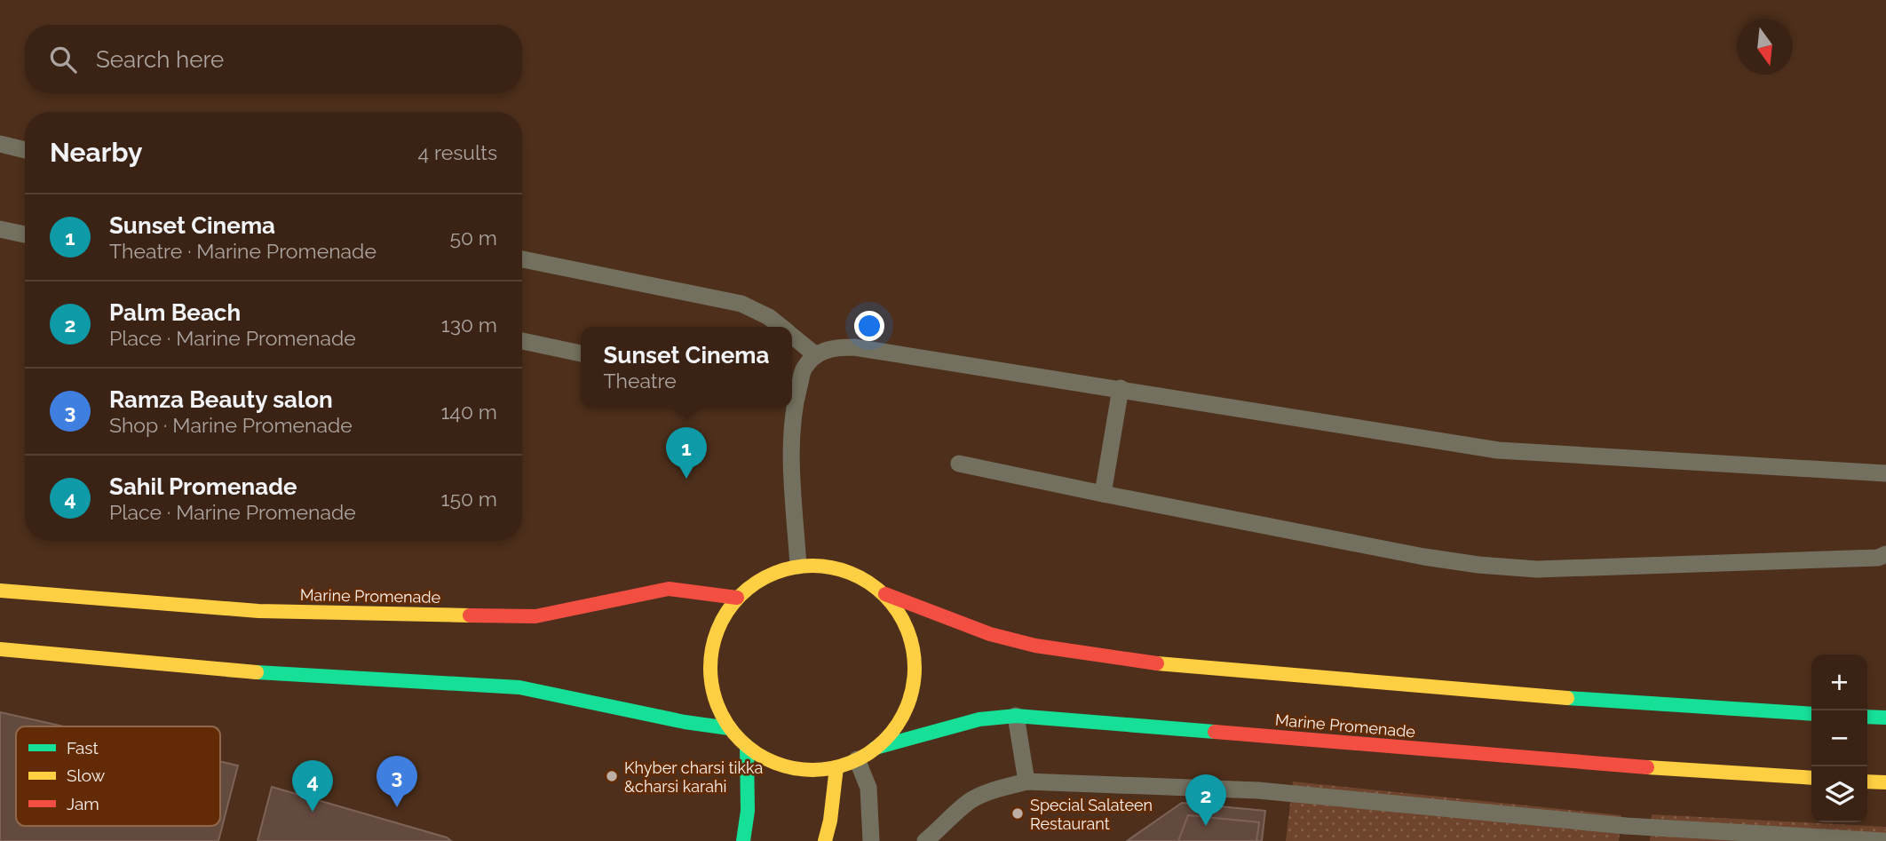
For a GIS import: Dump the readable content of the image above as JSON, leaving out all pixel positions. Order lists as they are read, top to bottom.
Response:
{
  "streets": {
    "main road": ["Marine Promenade"]
  },
  "places": ["Khyber charsi tikka &charsi karahi", "Special Salateen Restaurant"],
  "legend": ["Fast", "Slow", "Jam"],
  "north": "bottom",
  "page": {
    "search": "Search here",
    "heading": ["Nearby", "4 results"],
    "list": [
      {
        "mark": "1",
        "name": "Sunset Cinema",
        "note": "Theatre · Marine Promenade",
        "value": "50 m"
      },
      {
        "mark": "2",
        "name": "Palm Beach",
        "note": "Place · Marine Promenade",
        "value": "130 m"
      },
      {
        "mark": "3",
        "name": "Ramza Beauty salon",
        "note": "Shop · Marine Promenade",
        "value": "140 m"
      },
      {
        "mark": "4",
        "name": "Sahil Promenade",
        "note": "Place · Marine Promenade",
        "value": "150 m"
      }
    ],
    "popup": ["Sunset Cinema", "Theatre"],
    "pins": [
      "1",
      "3",
      "4",
      "2"
    ],
    "map_buttons": ["+", "−"]
  }
}
